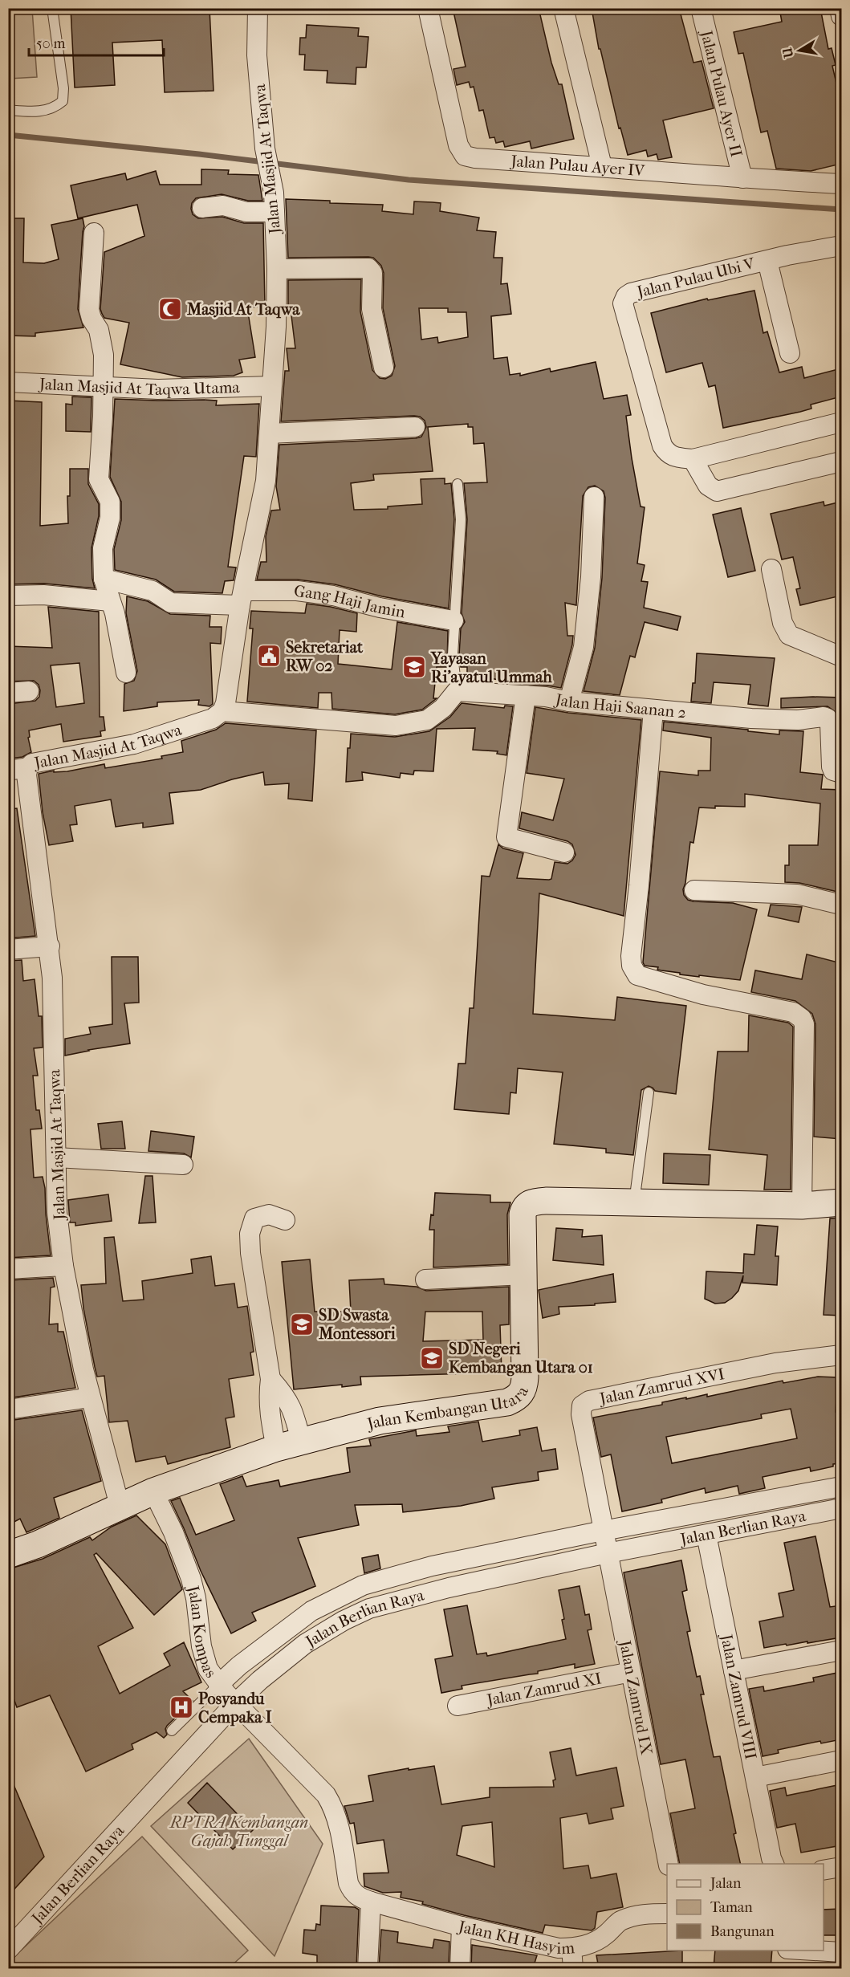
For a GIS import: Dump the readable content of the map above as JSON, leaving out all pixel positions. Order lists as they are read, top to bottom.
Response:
{
  "streets": {
    "street": [
      "Jalan Pulau Ayer II",
      "Jalan Masjid At Taqwa",
      "Jalan Pulau Ayer IV",
      "Jalan Pulau Ubi V",
      "Jalan Masjid At Taqwa Utama",
      "Gang Haji Jamin",
      "Jalan Haji Saanan 2",
      "Jalan Zamrud XVI",
      "Jalan Kembangan Utara",
      "Jalan Berlian Raya",
      "Jalan Kompas",
      "Jalan Zamrud XI",
      "Jalan Zamrud VIII",
      "Jalan Zamrud IX",
      "Jalan KH Hasyim"
    ]
  },
  "crossings": [
    ["Jalan Pulau Ayer II", "Jalan Pulau Ayer IV"],
    ["Jalan Masjid At Taqwa", "Jalan Masjid At Taqwa Utama"],
    ["Jalan Masjid At Taqwa", "Gang Haji Jamin"],
    ["Jalan Masjid At Taqwa", "Jalan Kembangan Utara"],
    ["Jalan Zamrud XVI", "Jalan Berlian Raya"],
    ["Jalan Zamrud XVI", "Jalan Zamrud IX"],
    ["Jalan Kembangan Utara", "Jalan Kompas"],
    ["Jalan Berlian Raya", "Jalan Kompas"],
    ["Jalan Berlian Raya", "Jalan Zamrud VIII"],
    ["Jalan Berlian Raya", "Jalan Zamrud IX"],
    ["Jalan Kompas", "Jalan KH Hasyim"],
    ["Jalan Zamrud XI", "Jalan Zamrud IX"]
  ],
  "parks": ["RPTRA Kembangan Gajah Tunggal"],
  "places": {
    "mosque": ["Masjid At Taqwa"],
    "public building": ["Sekretariat RW 02"],
    "school or university": ["Yayasan Ri'ayatul Ummah", "SD Swasta Montessori", "SD Negeri Kembangan Utara 01"],
    "hospital": ["Posyandu Cempaka I"]
  },
  "legend": ["Jalan", "Taman", "Bangunan"],
  "scale_bar": "50 m",
  "north": "left"
}
